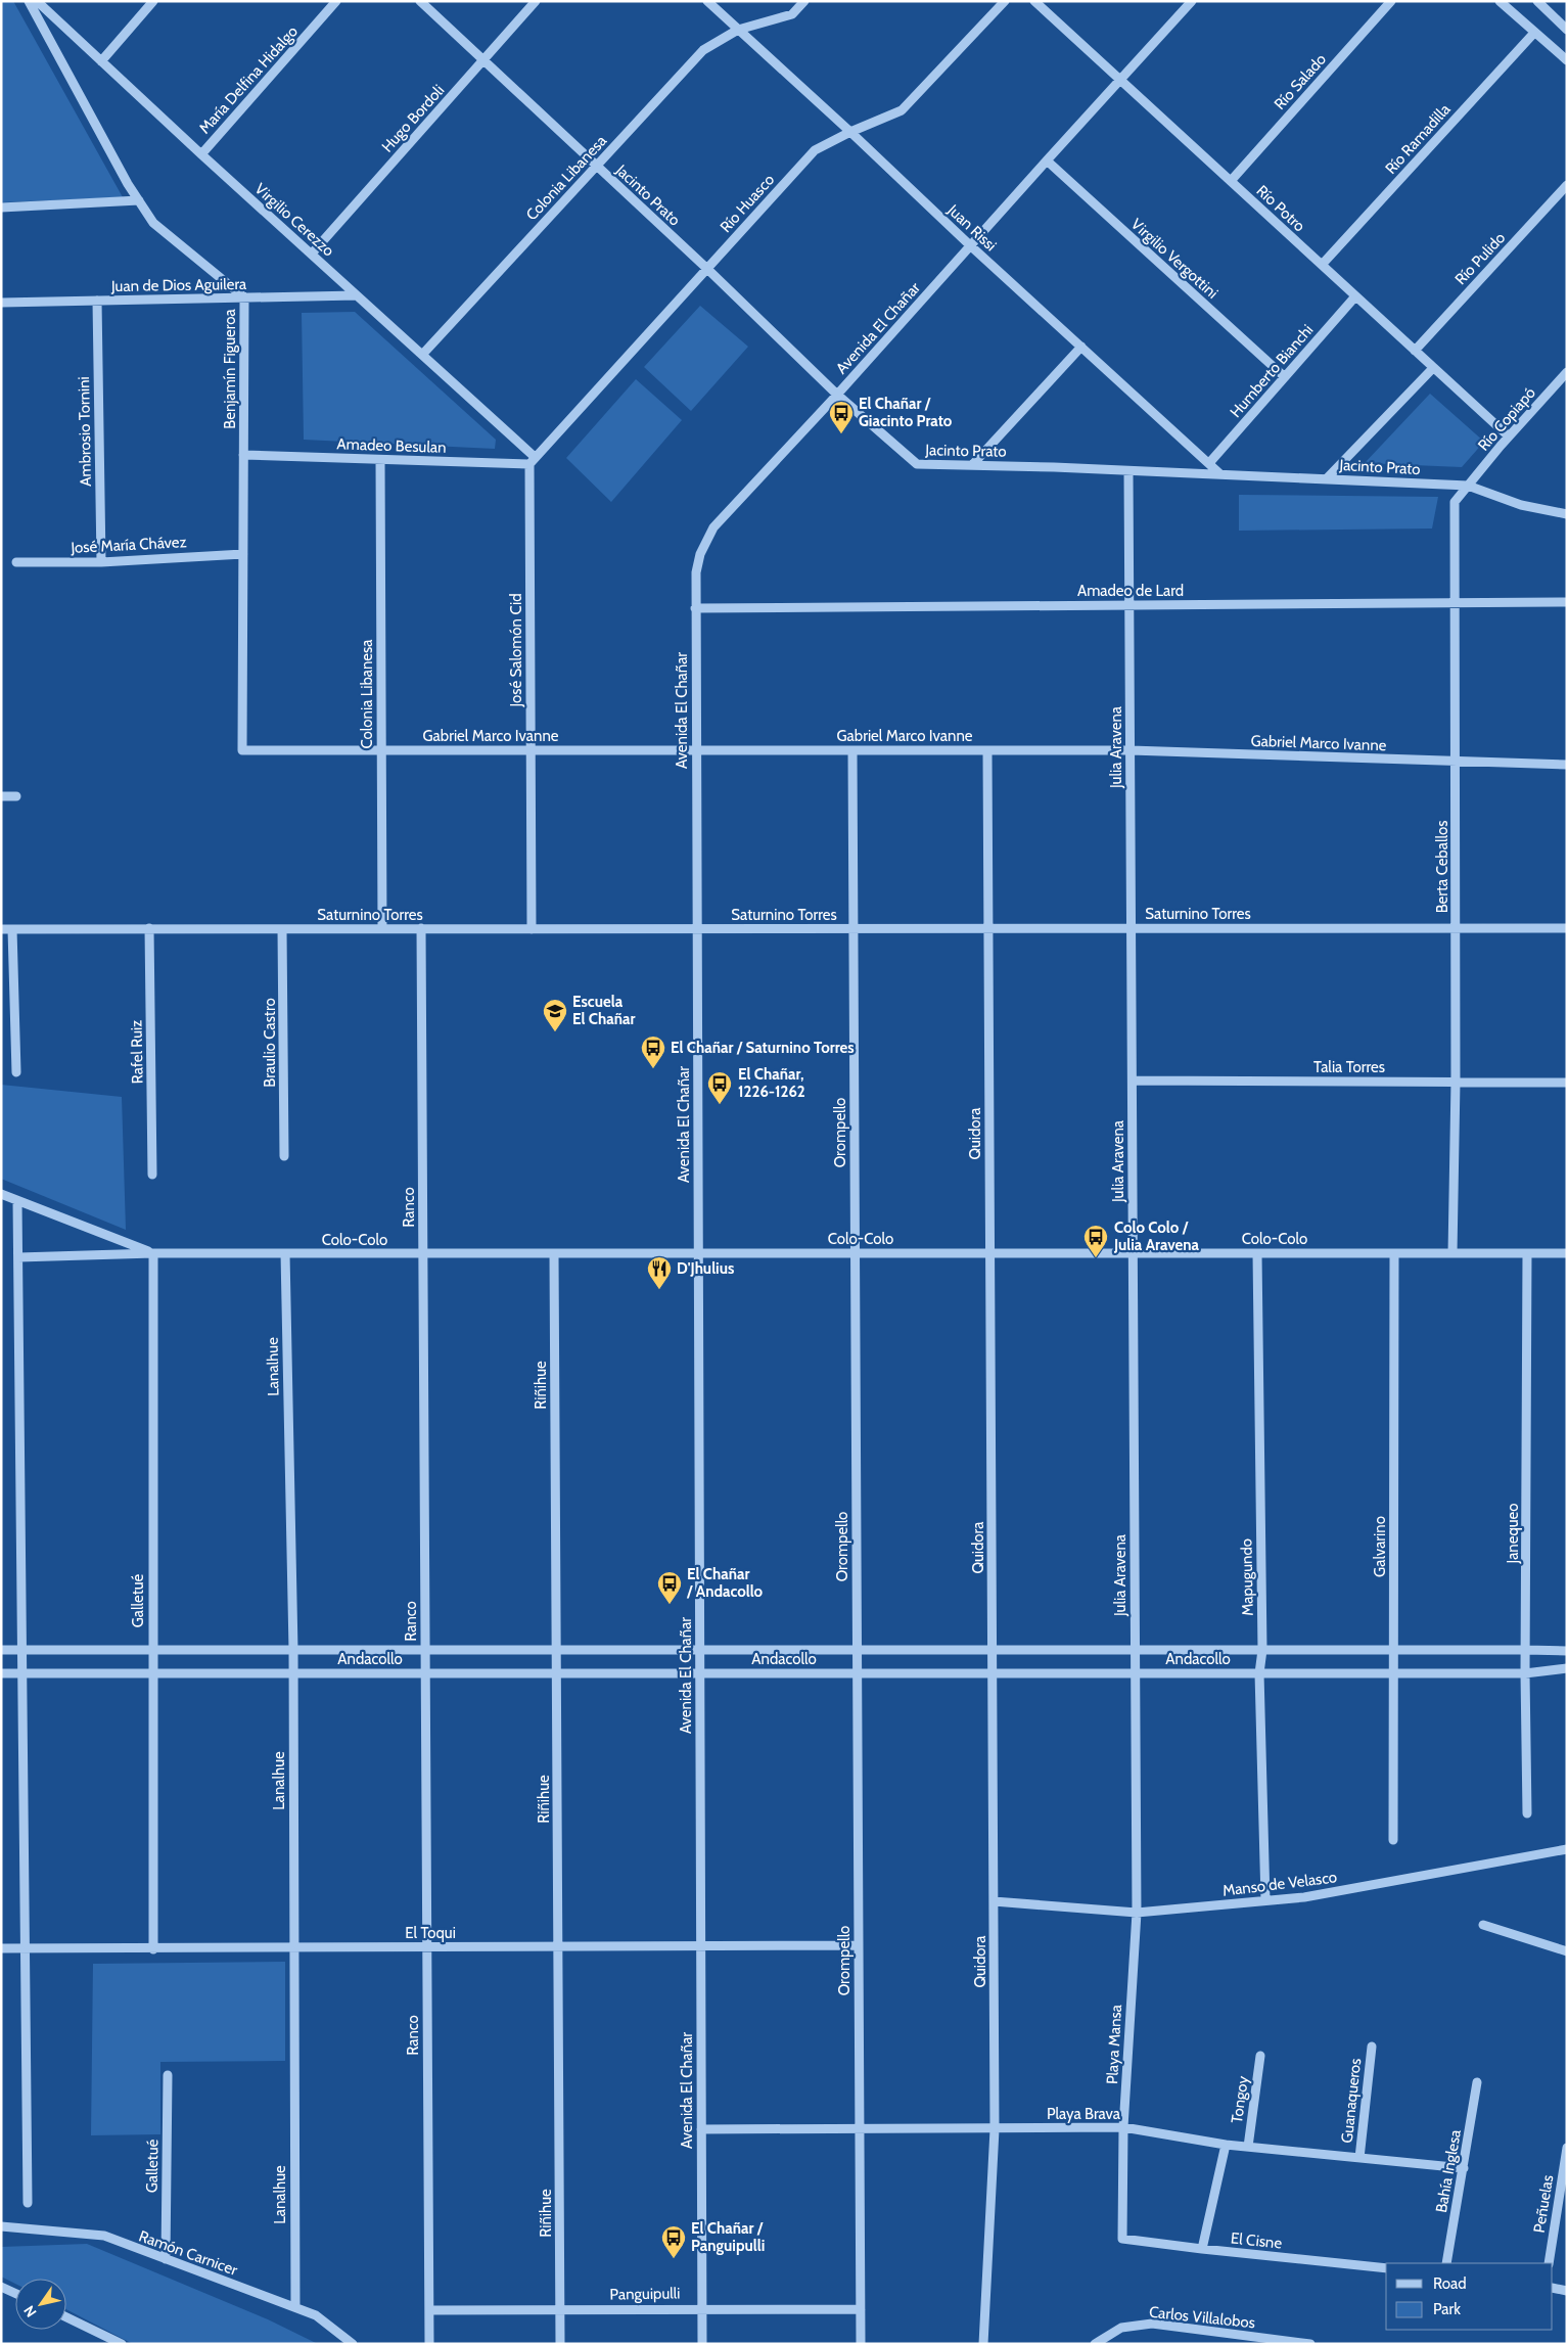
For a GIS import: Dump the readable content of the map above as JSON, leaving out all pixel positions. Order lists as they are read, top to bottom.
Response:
{
  "streets": {
    "street": [
      "María Delfina Hidalgo",
      "Río Salado",
      "Hugo Bordoli",
      "Río Ramadilla",
      "Colonia Libanesa",
      "Jacinto Prato",
      "Río Huasco",
      "Río Potro",
      "Virgilio Cerezzo",
      "Juan Rissi",
      "Virgilio Vergottini",
      "Río Pulido",
      "Juan de Dios Aguilera",
      "Avenida El Chañar",
      "Benjamín Figueroa",
      "Humberto Bianchi",
      "Río Copiapó",
      "Ambrosio Tornini",
      "Amadeo Besulan",
      "José María Chávez",
      "Amadeo de Lard",
      "José Salomón Cid",
      "Gabriel Marco Ivanne",
      "Julia Aravena",
      "Berta Ceballos",
      "Saturnino Torres",
      "Braulio Castro",
      "Rafel Ruiz",
      "Talia Torres",
      "Orompello",
      "Quidora",
      "Ranco",
      "Colo-Colo",
      "Lanalhue",
      "Riñihue",
      "Janequeo",
      "Galvarino",
      "Mapugundo",
      "Galletué",
      "Andacollo",
      "Manso de Velasco",
      "El Toqui",
      "Playa Mansa",
      "Tongoy",
      "Guanaqueros",
      "Playa Brava",
      "Bahía Inglesa",
      "Peñuelas",
      "El Cisne",
      "Ramón Carnicer",
      "Panguipulli",
      "Carlos Villalobos"
    ]
  },
  "crossings": [
    ["María Delfina Hidalgo", "Virgilio Cerezzo"],
    ["Río Salado", "Río Potro"],
    ["Hugo Bordoli", "Jacinto Prato"],
    ["Hugo Bordoli", "Virgilio Cerezzo"],
    ["Río Ramadilla", "Río Potro"],
    ["Colonia Libanesa", "Jacinto Prato"],
    ["Colonia Libanesa", "Virgilio Cerezzo"],
    ["Colonia Libanesa", "Juan Rissi"],
    ["Colonia Libanesa", "Amadeo Besulan"],
    ["Colonia Libanesa", "Gabriel Marco Ivanne"],
    ["Colonia Libanesa", "Saturnino Torres"],
    ["Jacinto Prato", "Río Huasco"],
    ["Jacinto Prato", "Juan Rissi"],
    ["Jacinto Prato", "Avenida El Chañar"],
    ["Jacinto Prato", "Río Copiapó"],
    ["Jacinto Prato", "Julia Aravena"],
    ["Jacinto Prato", "Berta Ceballos"],
    ["Río Huasco", "Virgilio Cerezzo"],
    ["Río Huasco", "Juan Rissi"],
    ["Río Huasco", "Amadeo Besulan"],
    ["Río Huasco", "José Salomón Cid"],
    ["Río Potro", "Río Pulido"],
    ["Río Potro", "Avenida El Chañar"],
    ["Río Potro", "Humberto Bianchi"],
    ["Río Potro", "Río Copiapó"],
    ["Virgilio Cerezzo", "Juan de Dios Aguilera"],
    ["Virgilio Cerezzo", "Amadeo Besulan"],
    ["Virgilio Cerezzo", "José Salomón Cid"],
    ["Juan Rissi", "Avenida El Chañar"],
    ["Juan Rissi", "Humberto Bianchi"],
    ["Virgilio Vergottini", "Avenida El Chañar"],
    ["Virgilio Vergottini", "Humberto Bianchi"],
    ["Juan de Dios Aguilera", "Benjamín Figueroa"],
    ["Juan de Dios Aguilera", "Ambrosio Tornini"],
    ["Avenida El Chañar", "Amadeo de Lard"],
    ["Avenida El Chañar", "Gabriel Marco Ivanne"],
    ["Avenida El Chañar", "Saturnino Torres"],
    ["Avenida El Chañar", "Colo-Colo"],
    ["Avenida El Chañar", "Andacollo"],
    ["Avenida El Chañar", "El Toqui"],
    ["Avenida El Chañar", "Playa Brava"],
    ["Avenida El Chañar", "Panguipulli"],
    ["Benjamín Figueroa", "Amadeo Besulan"],
    ["Benjamín Figueroa", "José María Chávez"],
    ["Benjamín Figueroa", "Gabriel Marco Ivanne"],
    ["Río Copiapó", "Berta Ceballos"],
    ["Ambrosio Tornini", "José María Chávez"],
    ["Amadeo Besulan", "José Salomón Cid"],
    ["Amadeo de Lard", "Julia Aravena"],
    ["Amadeo de Lard", "Berta Ceballos"],
    ["José Salomón Cid", "Gabriel Marco Ivanne"],
    ["José Salomón Cid", "Saturnino Torres"],
    ["Gabriel Marco Ivanne", "Julia Aravena"],
    ["Gabriel Marco Ivanne", "Berta Ceballos"],
    ["Gabriel Marco Ivanne", "Orompello"],
    ["Gabriel Marco Ivanne", "Quidora"],
    ["Julia Aravena", "Saturnino Torres"],
    ["Julia Aravena", "Talia Torres"],
    ["Julia Aravena", "Colo-Colo"],
    ["Julia Aravena", "Andacollo"],
    ["Julia Aravena", "Manso de Velasco"],
    ["Julia Aravena", "Playa Mansa"],
    ["Berta Ceballos", "Saturnino Torres"],
    ["Berta Ceballos", "Talia Torres"],
    ["Berta Ceballos", "Colo-Colo"],
    ["Saturnino Torres", "Braulio Castro"],
    ["Saturnino Torres", "Rafel Ruiz"],
    ["Saturnino Torres", "Orompello"],
    ["Saturnino Torres", "Quidora"],
    ["Saturnino Torres", "Ranco"],
    ["Orompello", "Colo-Colo"],
    ["Orompello", "Andacollo"],
    ["Orompello", "El Toqui"],
    ["Orompello", "Playa Brava"],
    ["Orompello", "Panguipulli"],
    ["Quidora", "Colo-Colo"],
    ["Quidora", "Andacollo"],
    ["Quidora", "Manso de Velasco"],
    ["Quidora", "Playa Brava"],
    ["Ranco", "Colo-Colo"],
    ["Ranco", "Andacollo"],
    ["Ranco", "El Toqui"],
    ["Ranco", "Panguipulli"],
    ["Colo-Colo", "Lanalhue"],
    ["Colo-Colo", "Riñihue"],
    ["Colo-Colo", "Janequeo"],
    ["Colo-Colo", "Galvarino"],
    ["Colo-Colo", "Mapugundo"],
    ["Colo-Colo", "Galletué"],
    ["Lanalhue", "Andacollo"],
    ["Lanalhue", "El Toqui"],
    ["Lanalhue", "Ramón Carnicer"],
    ["Riñihue", "Andacollo"],
    ["Riñihue", "El Toqui"],
    ["Riñihue", "Panguipulli"],
    ["Janequeo", "Andacollo"],
    ["Galvarino", "Andacollo"],
    ["Mapugundo", "Andacollo"],
    ["Mapugundo", "Manso de Velasco"],
    ["Galletué", "Andacollo"],
    ["Galletué", "El Toqui"],
    ["Galletué", "Ramón Carnicer"],
    ["Manso de Velasco", "Playa Mansa"],
    ["Playa Mansa", "Playa Brava"],
    ["Playa Mansa", "El Cisne"],
    ["Tongoy", "Playa Brava"],
    ["Guanaqueros", "Playa Brava"],
    ["Playa Brava", "Bahía Inglesa"]
  ],
  "places": {
    "bus stop": [
      "El Chañar / Giacinto Prato",
      "El Chañar / Saturnino Torres",
      "El Chañar, 1226-1262",
      "Colo Colo / Julia Aravena",
      "El Chañar / Andacollo",
      "El Chañar / Panguipulli"
    ],
    "school or university": ["Escuela El Chañar"],
    "restaurant": ["D'Jhulius"]
  },
  "legend": ["Road", "Park"],
  "north": "bottom left"
}
